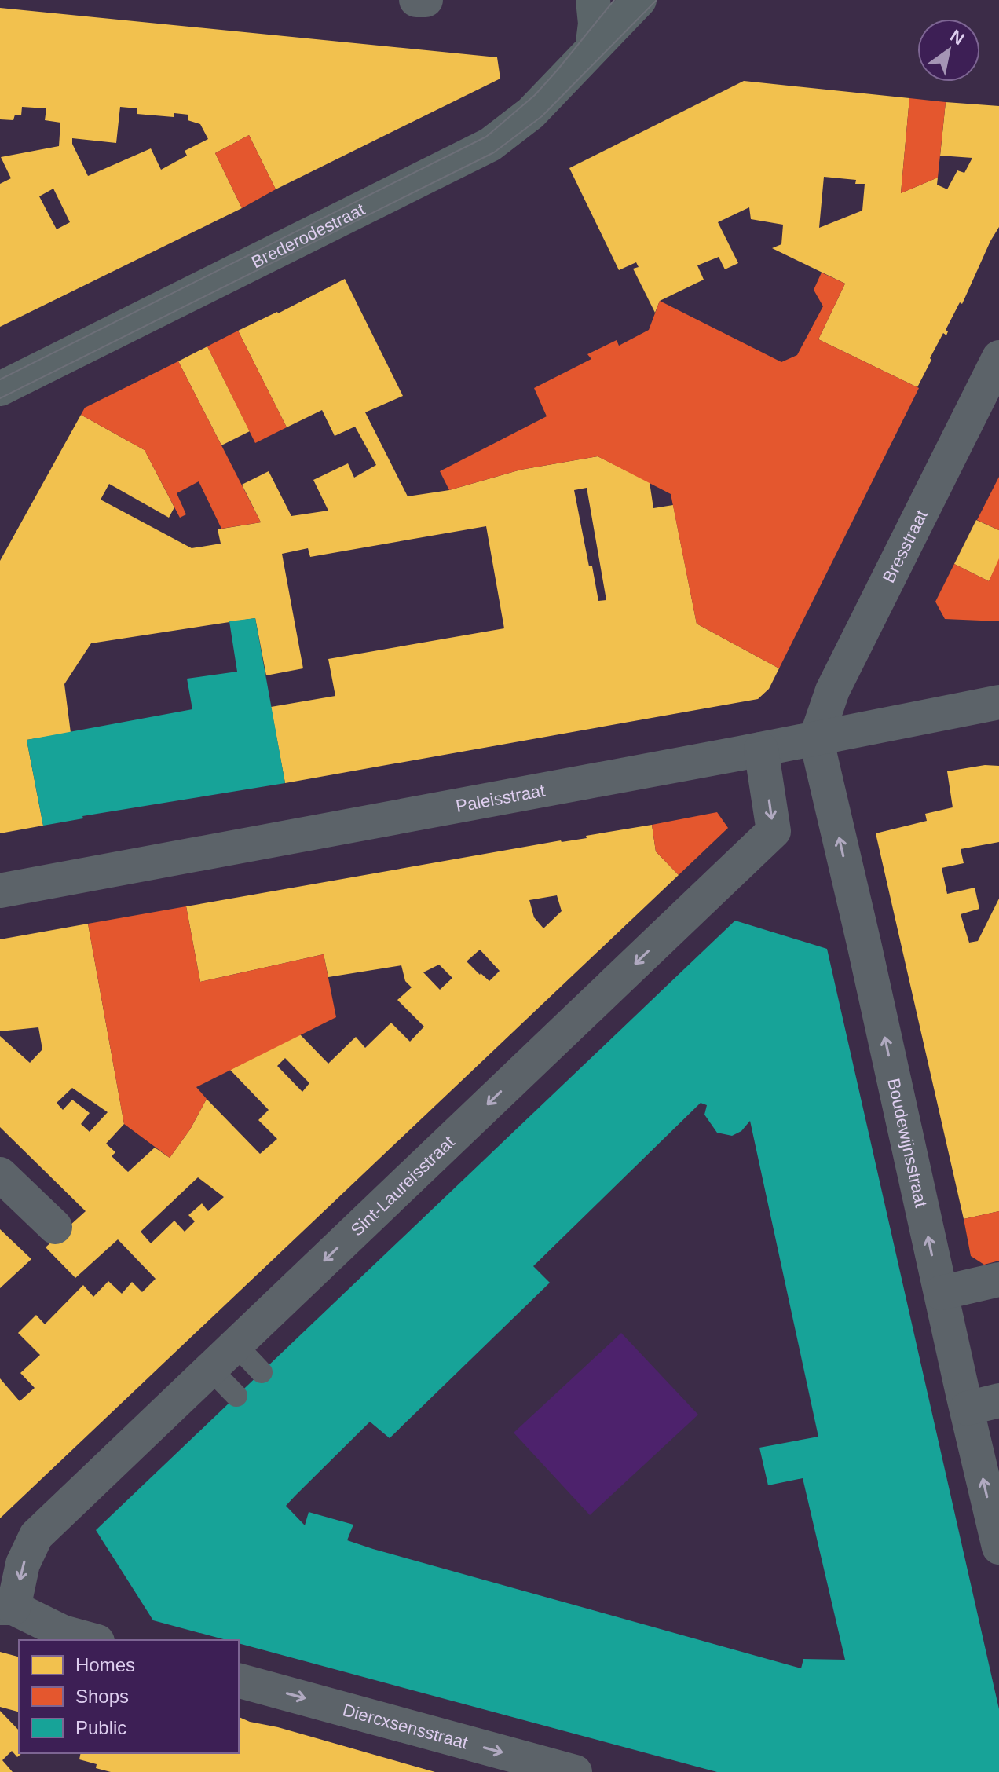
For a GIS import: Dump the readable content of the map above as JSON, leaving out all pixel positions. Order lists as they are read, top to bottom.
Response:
{
  "streets": {
    "street": [
      "Brederodestraat",
      "Bresstraat",
      "Paleisstraat",
      "Boudewijnsstraat",
      "Sint-Laureisstraat",
      "Diercxsensstraat"
    ]
  },
  "crossings": [
    ["Bresstraat", "Paleisstraat"],
    ["Bresstraat", "Boudewijnsstraat"],
    ["Paleisstraat", "Boudewijnsstraat"],
    ["Paleisstraat", "Sint-Laureisstraat"]
  ],
  "one_way": ["Boudewijnsstraat", "Sint-Laureisstraat", "Diercxsensstraat"],
  "legend": ["Homes", "Shops", "Public"],
  "north": "top right"
}
